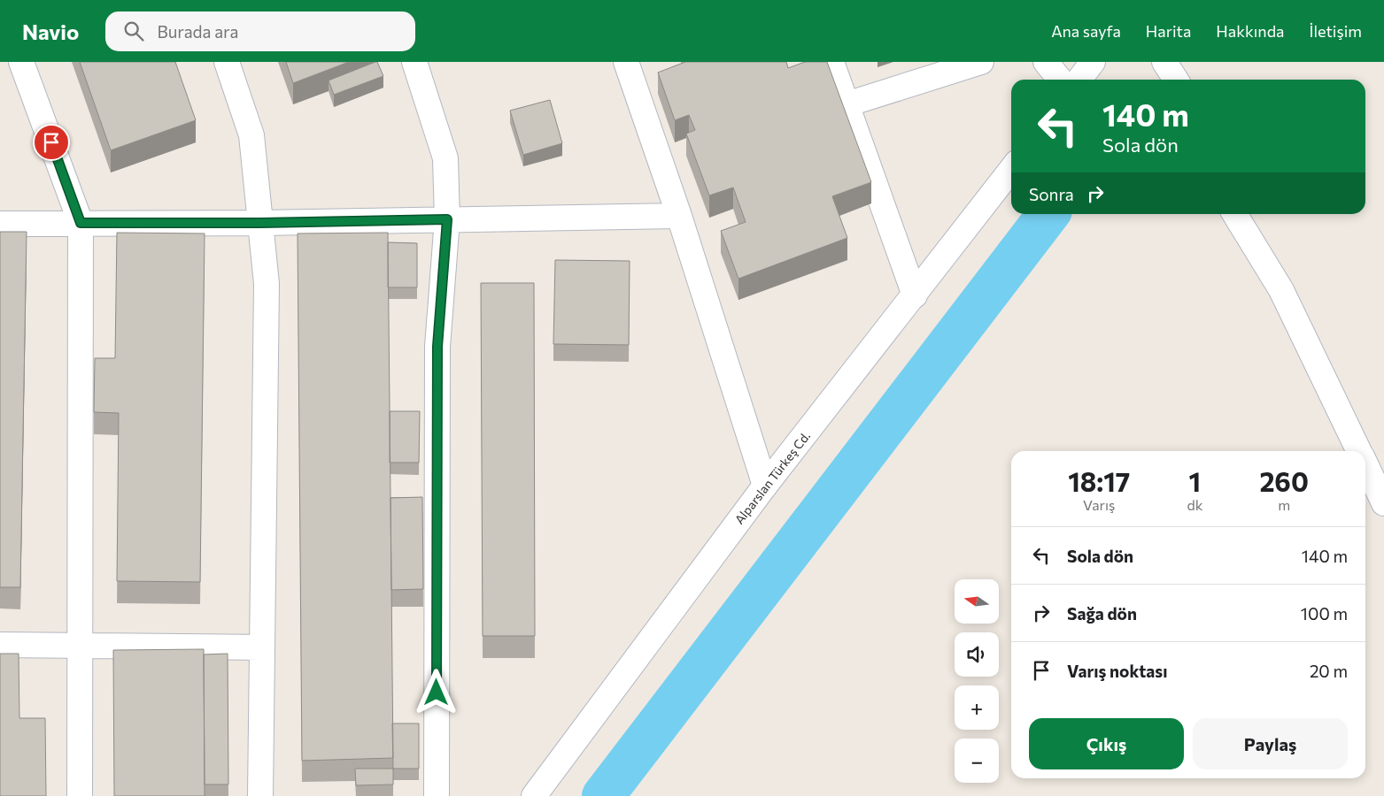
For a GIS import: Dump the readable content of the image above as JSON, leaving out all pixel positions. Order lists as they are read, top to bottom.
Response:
{
  "streets": {
    "street": ["Alparslan Türkeş Cd."]
  },
  "north": "left",
  "page": {
    "header": "Navio",
    "search": "Burada ara",
    "nav": [
      "Ana sayfa",
      "Harita",
      "Hakkında",
      "İletişim"
    ],
    "turn": ["140 m", "Sola dön"],
    "then": "Sonra",
    "eta": [
      "18:17",
      "Varış",
      "1",
      "dk",
      "260",
      "m"
    ],
    "list": [
      {
        "name": "Sola dön",
        "value": "140 m"
      },
      {
        "name": "Sağa dön",
        "value": "100 m"
      },
      {
        "name": "Varış noktası",
        "value": "20 m"
      }
    ],
    "map_buttons": ["+", "−"],
    "buttons": ["Çıkış", "Paylaş"]
  }
}
